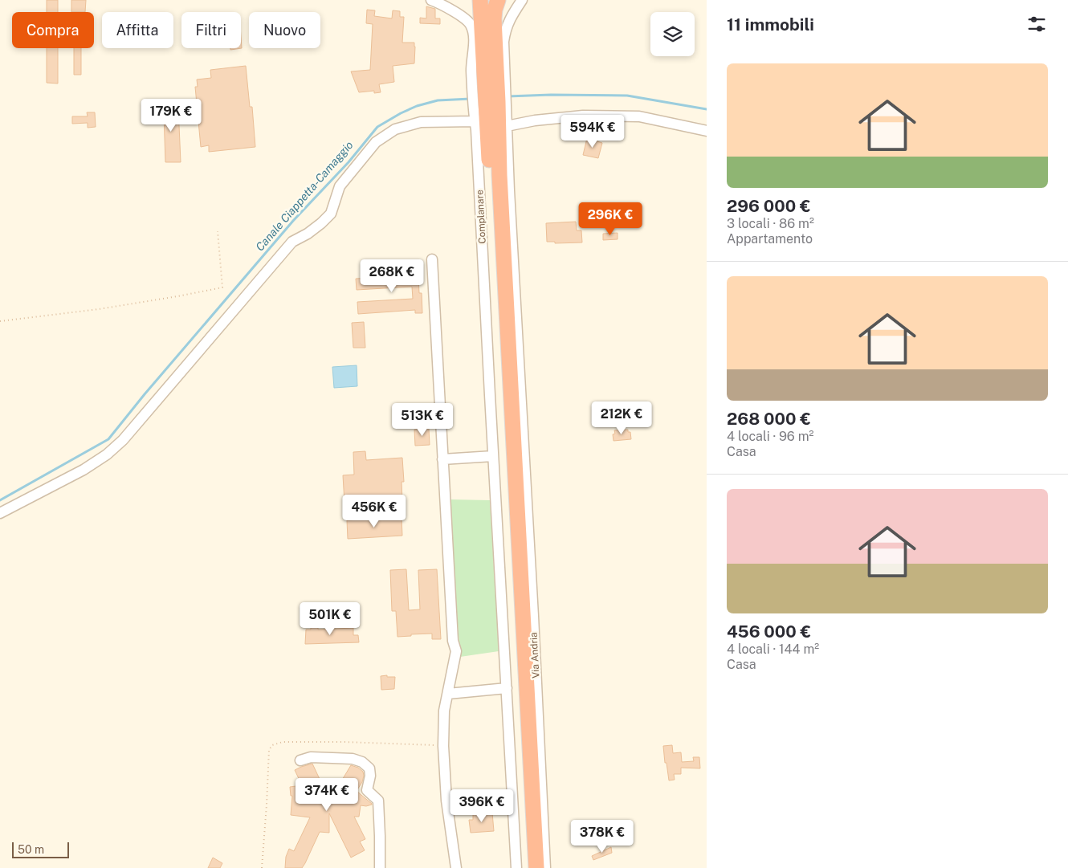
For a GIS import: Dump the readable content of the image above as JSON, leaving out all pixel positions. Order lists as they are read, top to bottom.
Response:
{
  "streets": {
    "street": ["Complanare", "Via Andria"]
  },
  "crossings": [
    ["Complanare", "Via Andria"]
  ],
  "water": ["Canale Ciappetta-Camaggio"],
  "scale_bar": "50 m",
  "page": {
    "heading": "11 immobili",
    "chip": [
      "Compra",
      "Affitta",
      "Filtri",
      "Nuovo"
    ],
    "list": [
      {
        "name": "296 000 €",
        "note": "3 locali · 86 m² · Appartamento"
      },
      {
        "name": "268 000 €",
        "note": "4 locali · 96 m² · Casa"
      },
      {
        "name": "456 000 €",
        "note": "4 locali · 144 m² · Casa"
      }
    ],
    "price": [
      "179K €",
      "594K €",
      "296K €",
      "268K €",
      "212K €",
      "513K €",
      "456K €",
      "501K €",
      "374K €",
      "396K €",
      "378K €"
    ],
    "scale": "50 m"
  }
}
